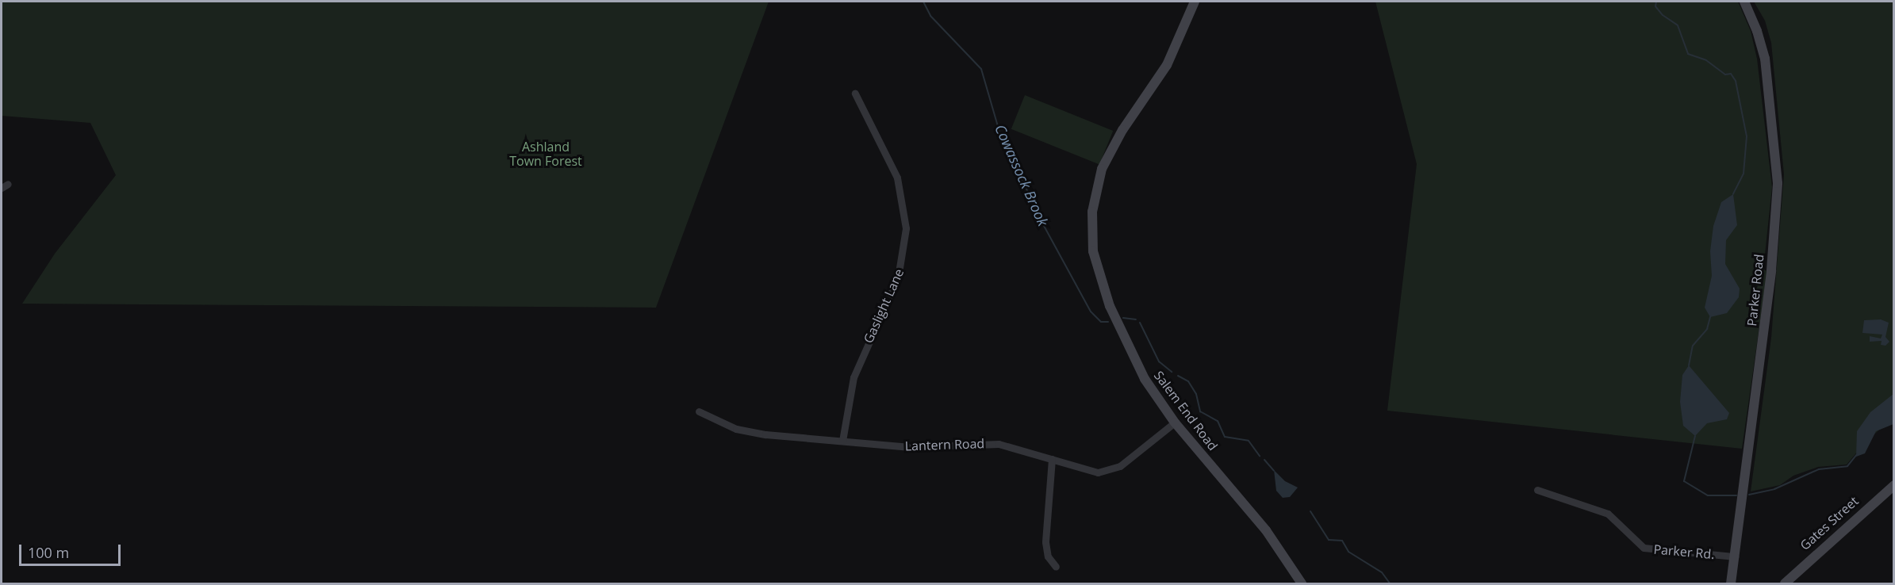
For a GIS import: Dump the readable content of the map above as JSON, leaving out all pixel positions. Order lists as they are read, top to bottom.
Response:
{
  "streets": {
    "street": [
      "Parker Road",
      "Gaslight Lane",
      "Salem End Road",
      "Lantern Road",
      "Gates Street",
      "Parker Rd."
    ]
  },
  "crossings": [
    ["Parker Road", "Parker Rd."],
    ["Gaslight Lane", "Lantern Road"],
    ["Salem End Road", "Lantern Road"]
  ],
  "water": ["Cowassock Brook"],
  "parks": ["Ashland Town Forest"],
  "scale_bar": "100 m"
}
